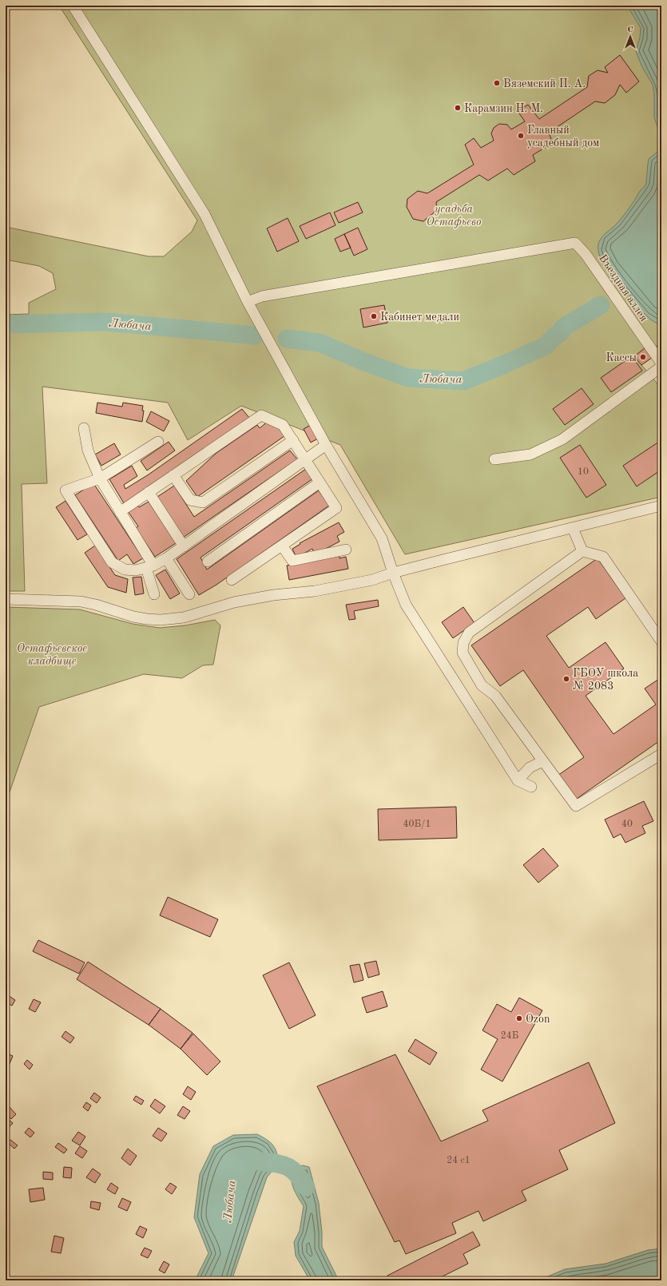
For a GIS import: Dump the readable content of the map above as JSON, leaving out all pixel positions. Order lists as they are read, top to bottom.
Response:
{
  "streets": {
    "street": ["Въездная аллея"]
  },
  "water": ["Любача"],
  "parks": ["усадьба Остафьево", "Остафьевское кладбище"],
  "places": [
    "Вяземский П. А.",
    "Карамзин Н. М.",
    "Главный усадебный дом",
    "Кабинет медали",
    "Кассы",
    "ГБОУ школа № 2083",
    "Ozon"
  ],
  "house_numbers": [
    "10",
    "40Б/1",
    "40",
    "24Б",
    "24 с1"
  ],
  "north": "top"
}
